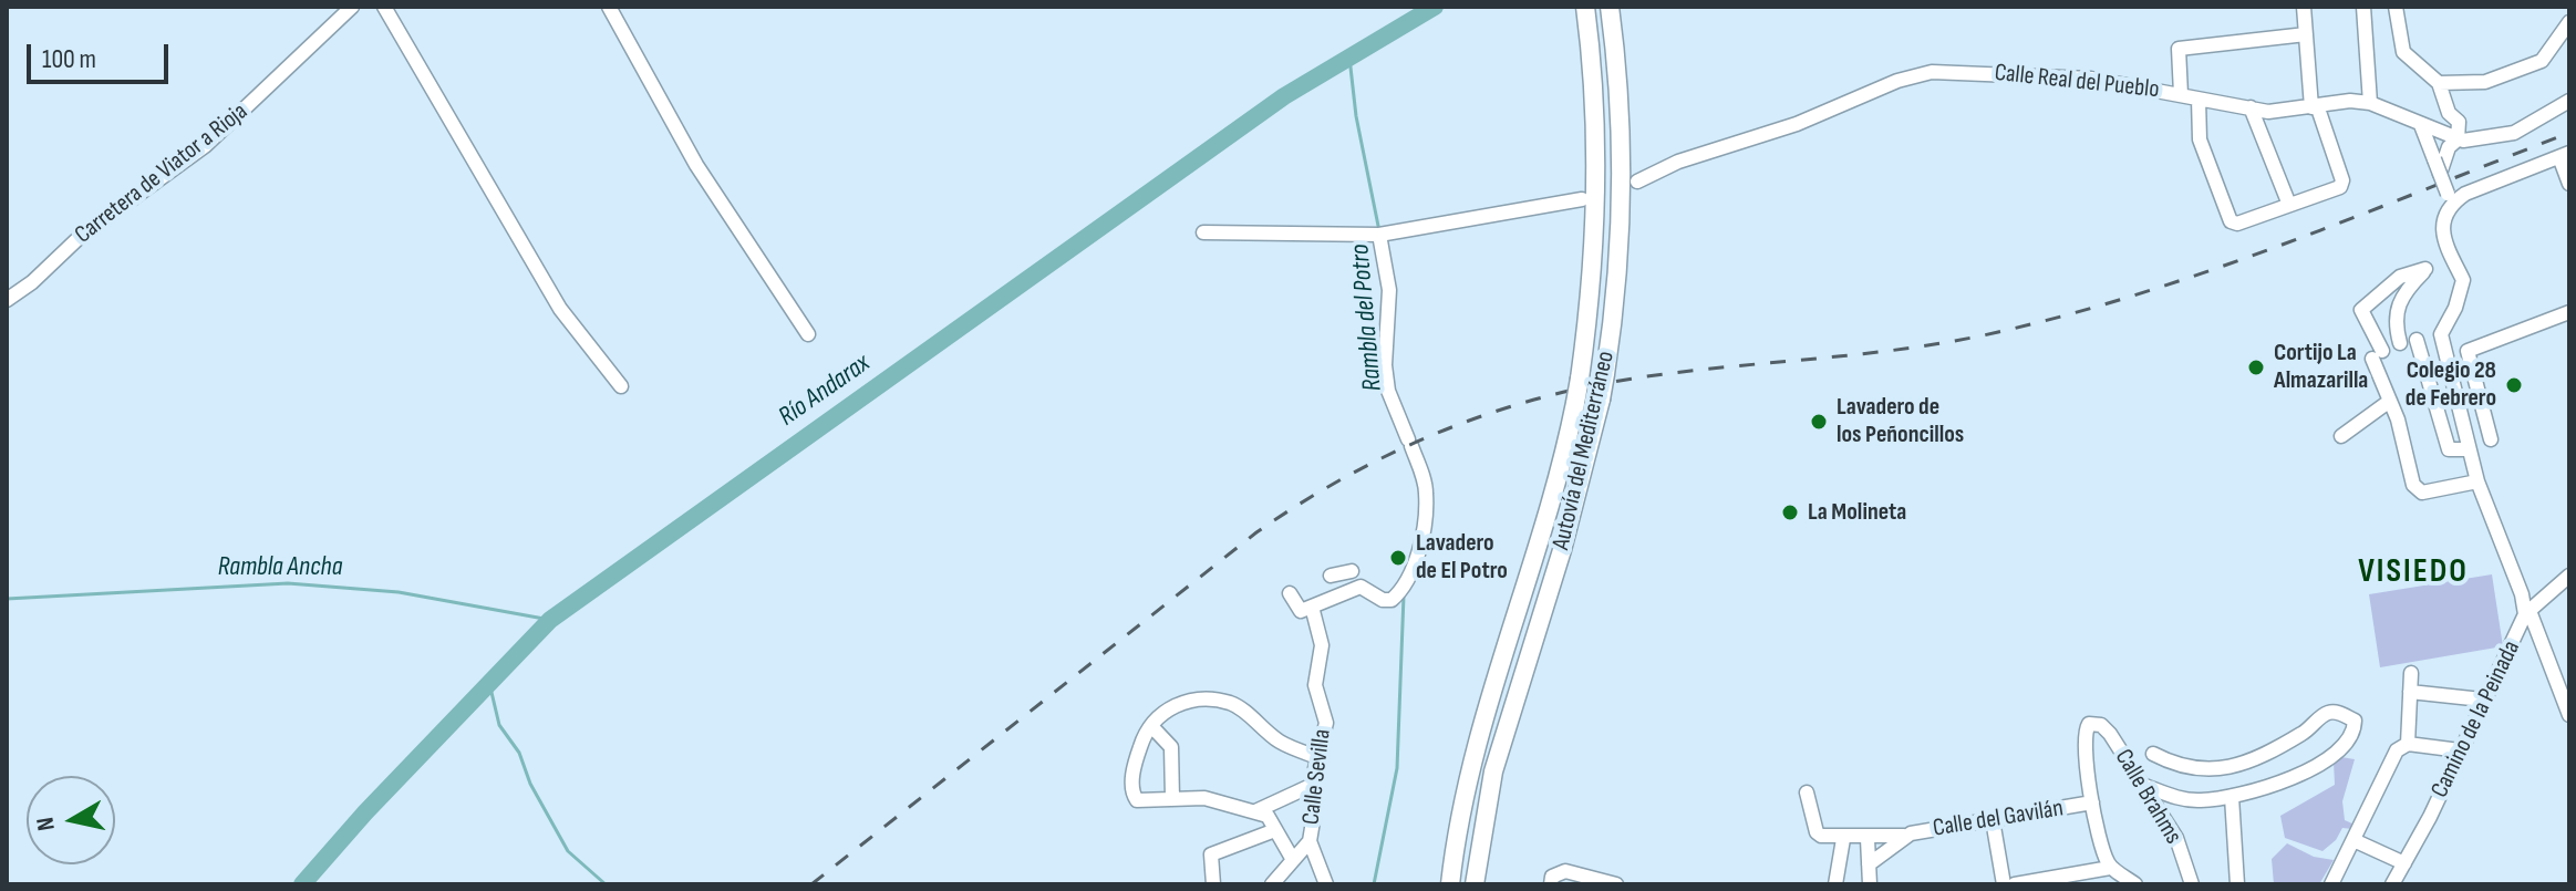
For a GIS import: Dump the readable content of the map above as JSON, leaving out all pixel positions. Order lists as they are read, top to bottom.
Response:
{
  "streets": {
    "highway": ["Autovía del Mediterráneo"],
    "street": [
      "Calle Real del Pueblo",
      "Carretera de Viator a Rioja",
      "Camino de la Peinada",
      "Calle Sevilla",
      "Calle Brahms",
      "Calle del Gavilán"
    ]
  },
  "crossings": [
    ["Calle Brahms", "Calle del Gavilán"]
  ],
  "districts": ["VISIEDO"],
  "water": ["Rambla del Potro", "Río Andarax", "Rambla Ancha"],
  "places": [
    "Cortijo La Almazarilla",
    "Colegio 28 de Febrero",
    "Lavadero de los Peñoncillos",
    "La Molineta",
    "Lavadero de El Potro"
  ],
  "scale_bar": "100 m",
  "north": "left"
}
